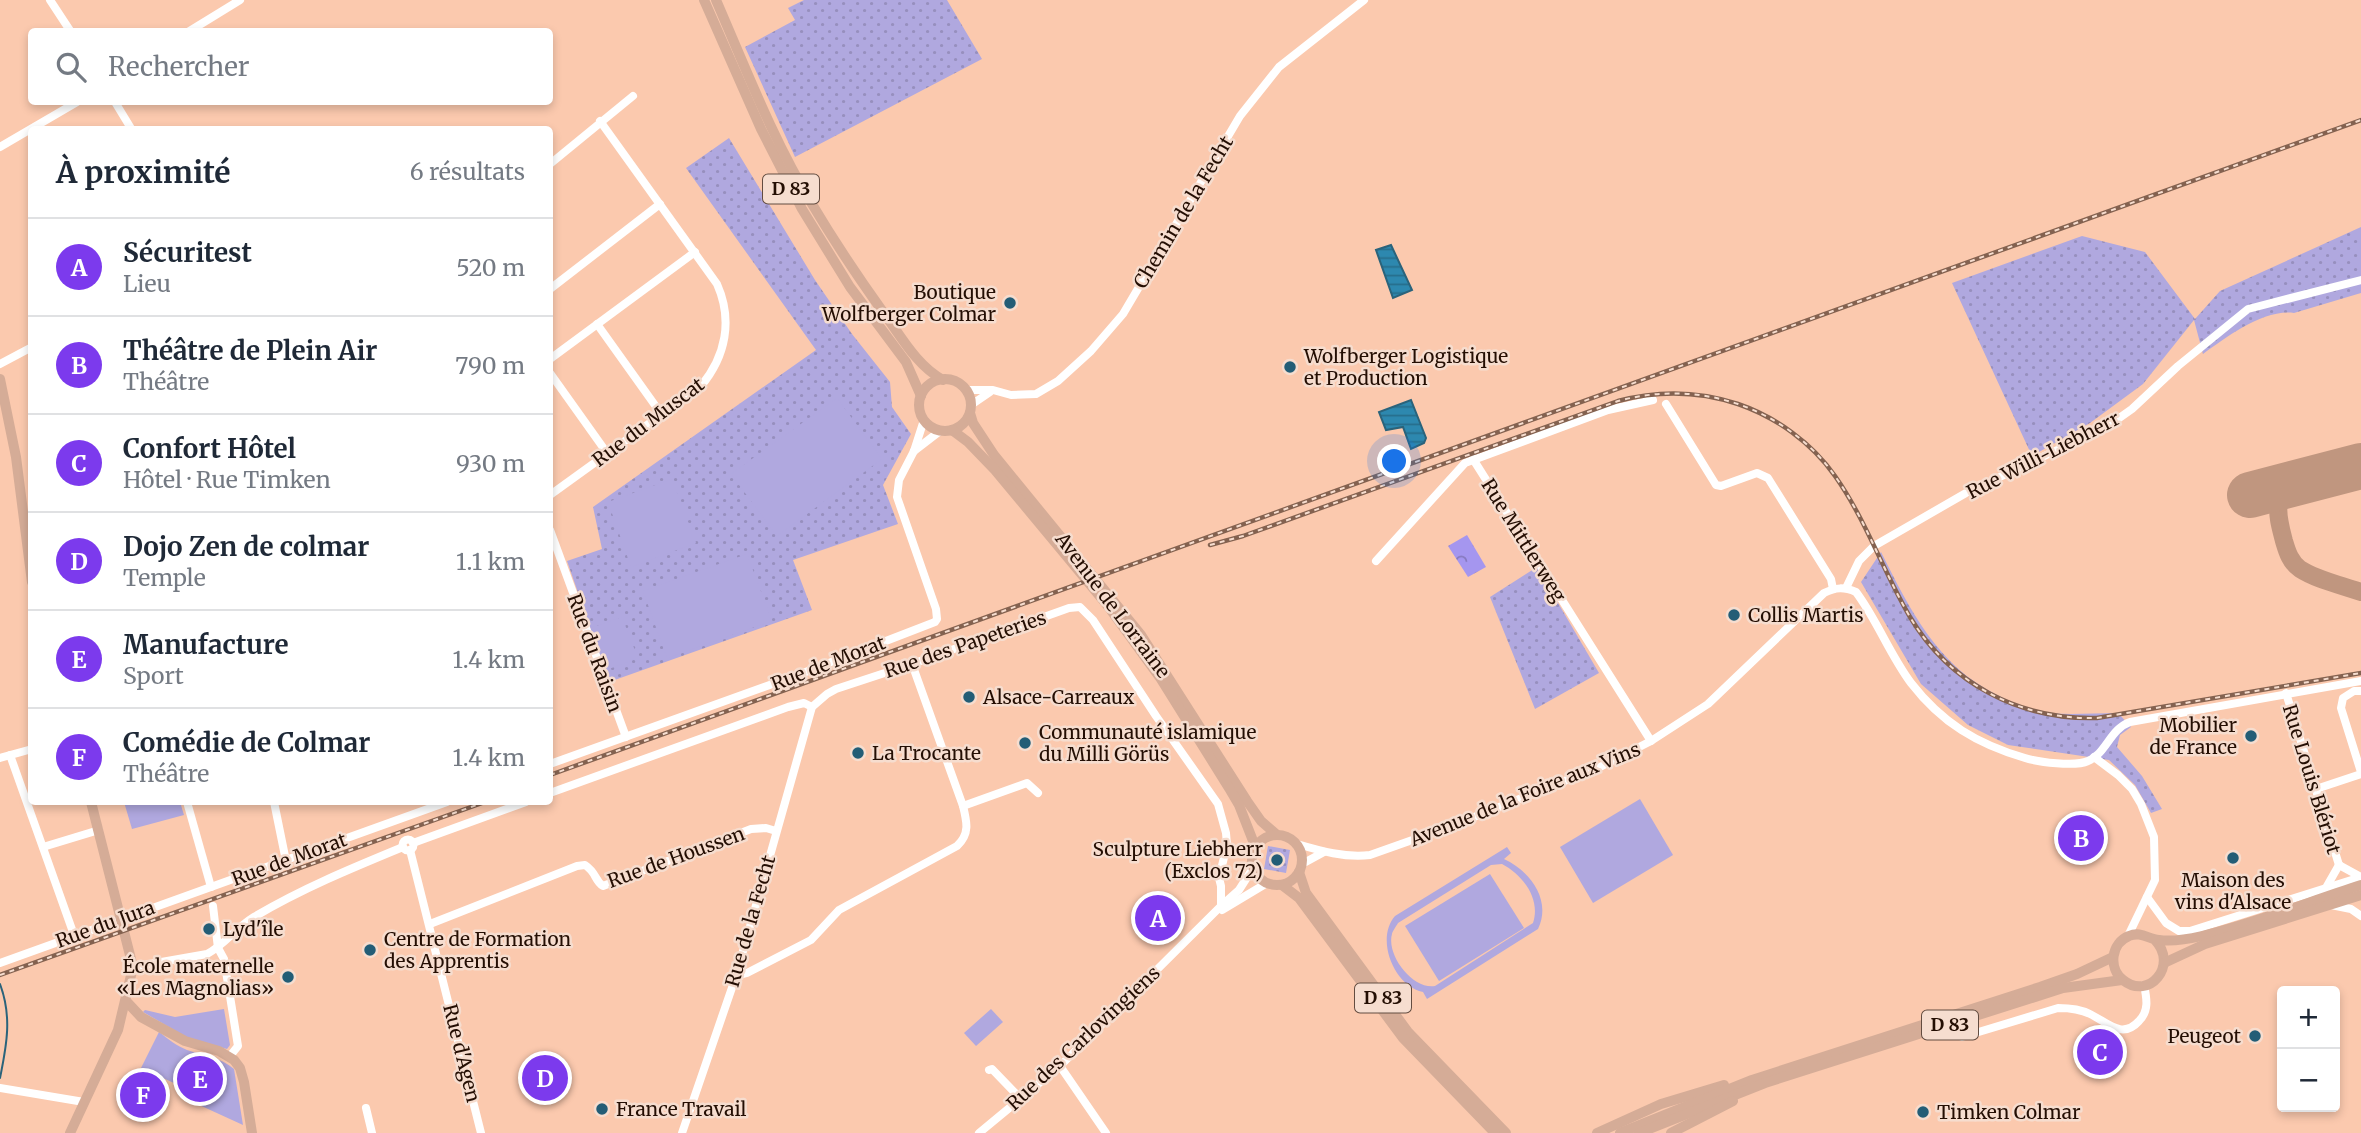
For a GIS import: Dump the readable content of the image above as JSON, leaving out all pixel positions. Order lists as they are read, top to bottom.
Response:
{
  "streets": {
    "main road": ["D 83", "Avenue de Lorraine"],
    "street": [
      "Chemin de la Fecht",
      "Rue du Muscat",
      "Rue Willi-Liebherr",
      "Rue Mittlerweg",
      "Rue des Papeteries",
      "Rue du Raisin",
      "Rue de Morat",
      "Rue Louis Blériot",
      "Avenue de la Foire aux Vins",
      "Rue de Houssen",
      "Rue de la Fecht",
      "Rue du Jura",
      "Rue des Carlovingiens",
      "Rue d'Agen"
    ]
  },
  "crossings": [
    ["D 83", "Chemin de la Fecht"],
    ["D 83", "Avenue de Lorraine"],
    ["D 83", "Rue de Morat"],
    ["D 83", "Avenue de la Foire aux Vins"],
    ["D 83", "Rue des Carlovingiens"],
    ["Chemin de la Fecht", "Avenue de Lorraine"],
    ["Chemin de la Fecht", "Rue de Morat"],
    ["Rue Mittlerweg", "Avenue de la Foire aux Vins"],
    ["Avenue de Lorraine", "Rue de Morat"],
    ["Avenue de Lorraine", "Avenue de la Foire aux Vins"],
    ["Avenue de Lorraine", "Rue des Carlovingiens"],
    ["Rue des Papeteries", "Rue de la Fecht"],
    ["Rue des Papeteries", "Rue des Carlovingiens"],
    ["Rue du Raisin", "Rue de Morat"],
    ["Rue de Morat", "Rue du Jura"],
    ["Avenue de la Foire aux Vins", "Rue des Carlovingiens"],
    ["Rue de Houssen", "Rue de la Fecht"],
    ["Rue de Houssen", "Rue d'Agen"]
  ],
  "places": [
    "Boutique Wolfberger Colmar",
    "Wolfberger Logistique et Production",
    "Collis Martis",
    "Alsace-Carreaux",
    "Mobilier de France",
    "Communauté islamique du Milli Görüs",
    "La Trocante",
    "Maison des vins d'Alsace",
    "Sculpture Liebherr (Exclos 72)",
    "Lyd'île",
    "Centre de Formation des Apprentis",
    "École maternelle «Les Magnolias»",
    "Peugeot",
    "France Travail",
    "Timken Colmar"
  ],
  "page": {
    "search": "Rechercher",
    "heading": ["À proximité", "6 résultats"],
    "list": [
      {
        "mark": "A",
        "name": "Sécuritest",
        "note": "Lieu",
        "value": "520 m"
      },
      {
        "mark": "B",
        "name": "Théâtre de Plein Air",
        "note": "Théâtre",
        "value": "790 m"
      },
      {
        "mark": "C",
        "name": "Confort Hôtel",
        "note": "Hôtel · Rue Timken",
        "value": "930 m"
      },
      {
        "mark": "D",
        "name": "Dojo Zen de colmar",
        "note": "Temple",
        "value": "1.1 km"
      },
      {
        "mark": "E",
        "name": "Manufacture",
        "note": "Sport",
        "value": "1.4 km"
      },
      {
        "mark": "F",
        "name": "Comédie de Colmar",
        "note": "Théâtre",
        "value": "1.4 km"
      }
    ],
    "pins": [
      "B",
      "A",
      "C",
      "D",
      "E",
      "F"
    ],
    "map_buttons": ["+", "−"]
  }
}
